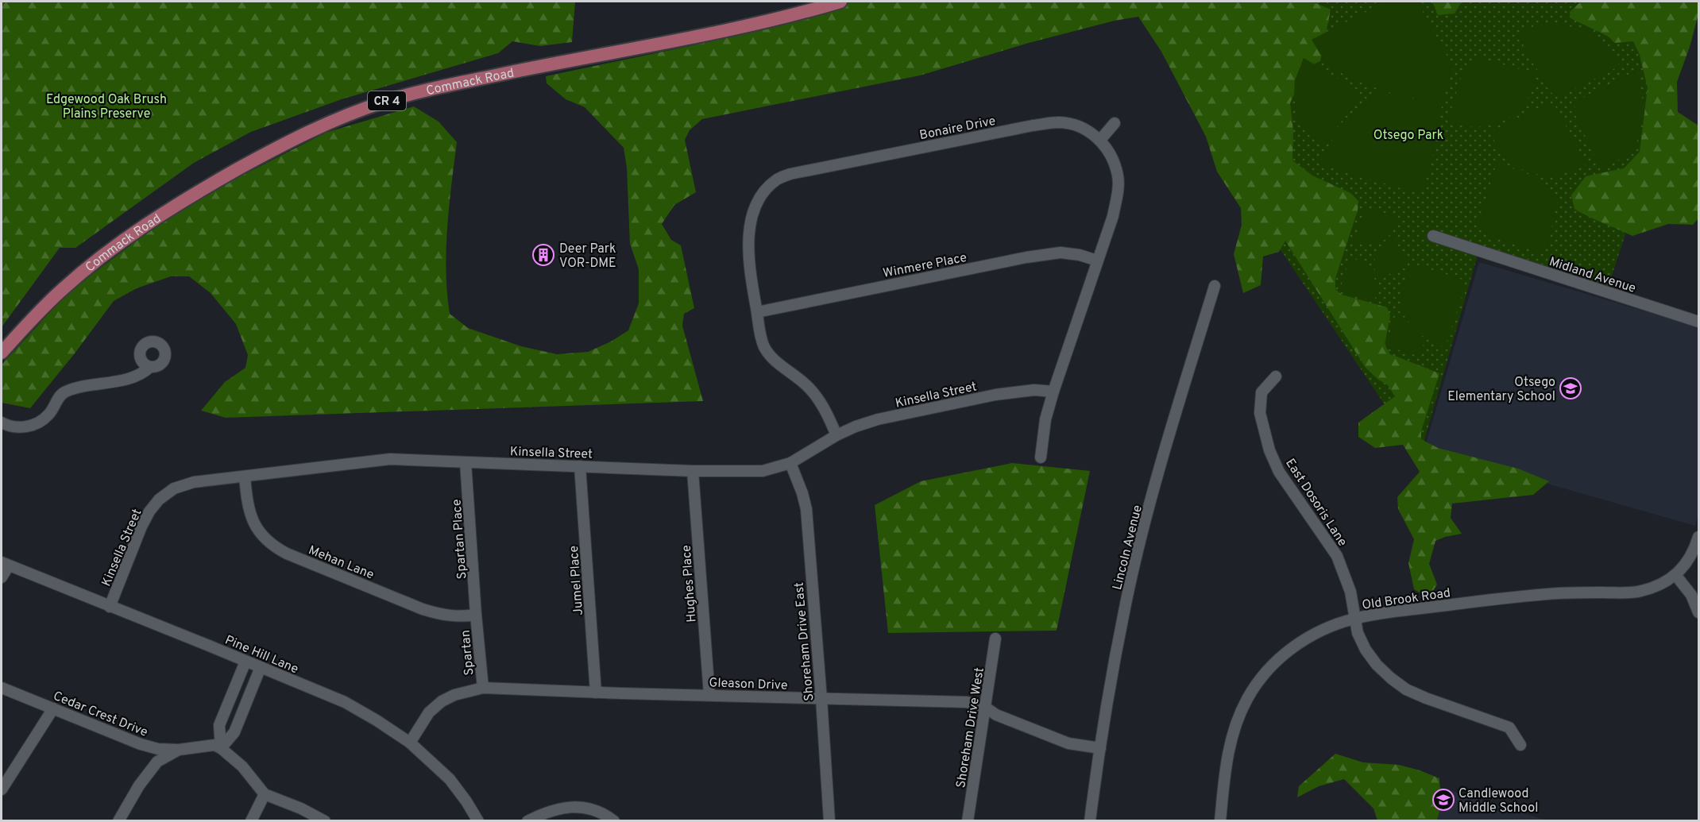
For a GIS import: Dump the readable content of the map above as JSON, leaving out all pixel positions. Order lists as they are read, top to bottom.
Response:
{
  "streets": {
    "main road": ["Commack Road", "CR 4"],
    "street": [
      "Bonaire Drive",
      "Winmere Place",
      "Midland Avenue",
      "Kinsella Street",
      "East Dosoris Lane",
      "Spartan Place",
      "Lincoln Avenue",
      "Mehan Lane",
      "Jumel Place",
      "Hughes Place",
      "Old Brook Road",
      "Shoreham Drive East",
      "Spartan",
      "Pine Hill Lane",
      "Gleason Drive",
      "Cedar Crest Drive",
      "Shoreham Drive West"
    ]
  },
  "crossings": [
    ["Bonaire Drive", "Winmere Place"],
    ["Bonaire Drive", "Kinsella Street"],
    ["Kinsella Street", "Spartan Place"],
    ["Kinsella Street", "Mehan Lane"],
    ["Kinsella Street", "Jumel Place"],
    ["Kinsella Street", "Hughes Place"],
    ["Kinsella Street", "Shoreham Drive East"],
    ["Kinsella Street", "Pine Hill Lane"],
    ["East Dosoris Lane", "Old Brook Road"],
    ["Spartan Place", "Mehan Lane"],
    ["Spartan Place", "Spartan"],
    ["Lincoln Avenue", "Gleason Drive"],
    ["Mehan Lane", "Spartan"],
    ["Jumel Place", "Gleason Drive"],
    ["Hughes Place", "Gleason Drive"],
    ["Shoreham Drive East", "Gleason Drive"],
    ["Spartan", "Gleason Drive"],
    ["Pine Hill Lane", "Gleason Drive"],
    ["Gleason Drive", "Shoreham Drive West"]
  ],
  "parks": ["Edgewood Oak Brush Plains Preserve", "Otsego Park"],
  "places": {
    "building": ["Deer Park VOR-DME"],
    "school or university": ["Otsego Elementary School", "Candlewood Middle School"]
  }
}
